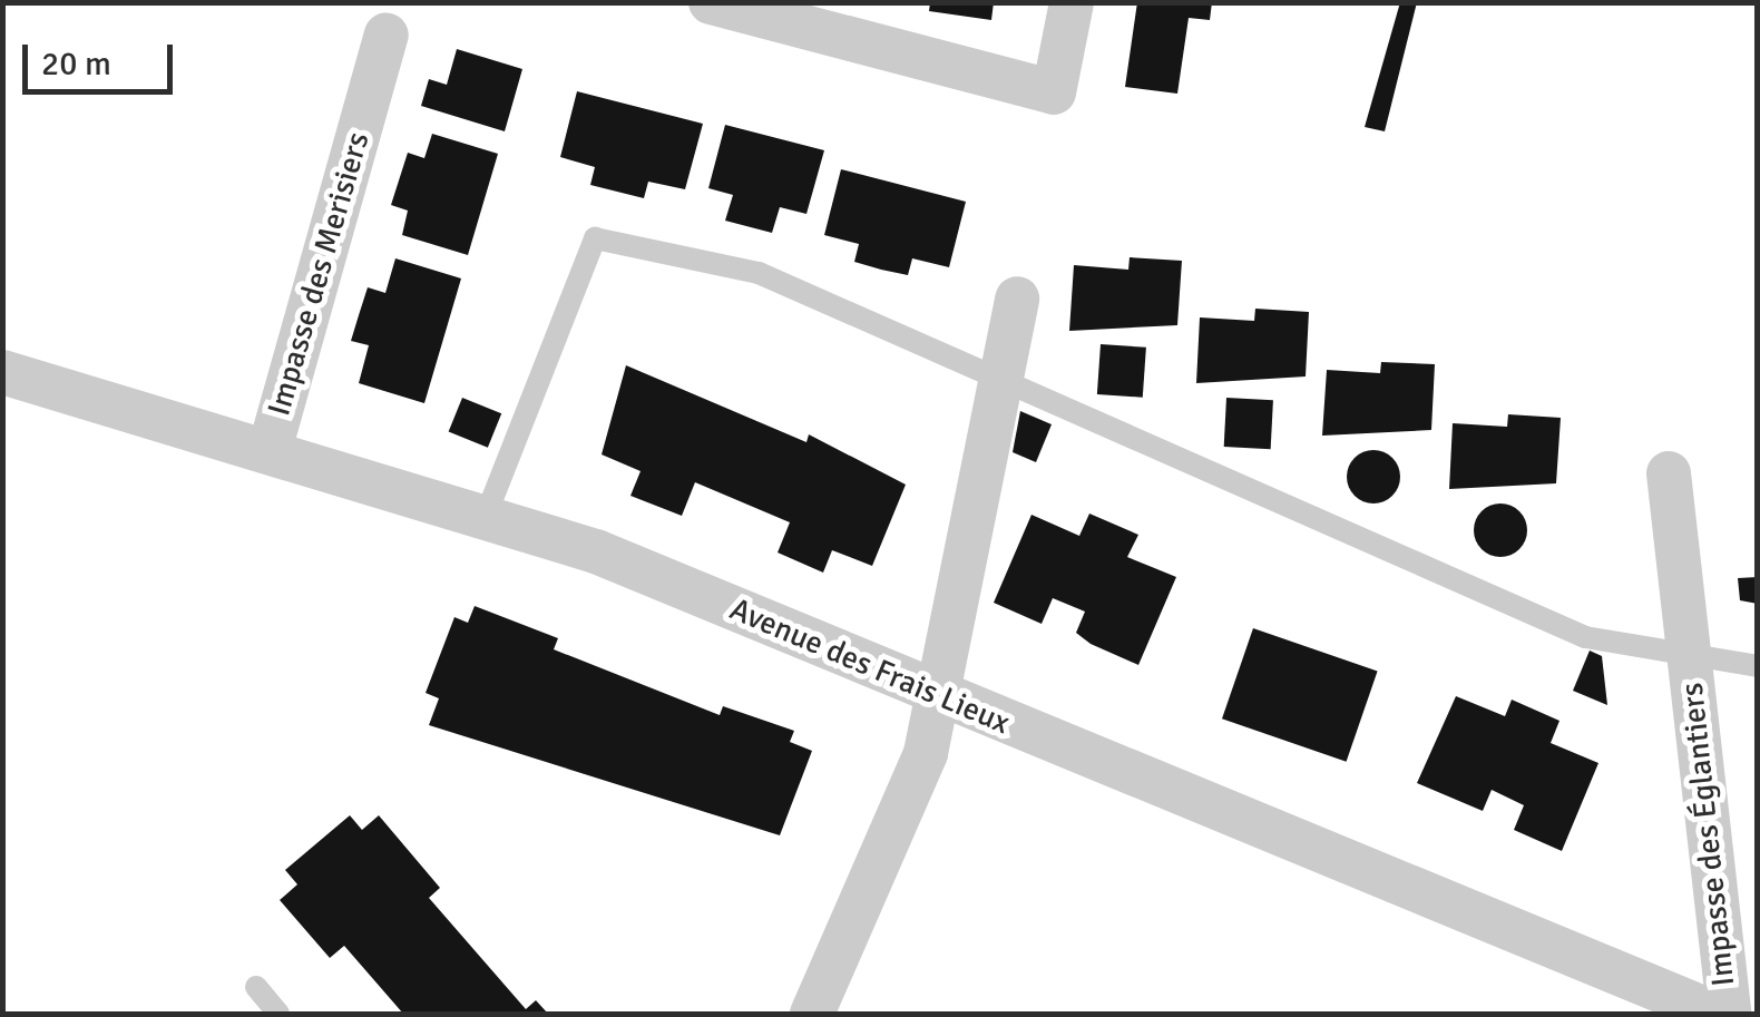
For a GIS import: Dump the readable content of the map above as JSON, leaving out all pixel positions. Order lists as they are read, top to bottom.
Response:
{
  "streets": {
    "street": ["Impasse des Merisiers", "Avenue des Frais Lieux", "Impasse des Églantiers"]
  },
  "crossings": [
    ["Impasse des Merisiers", "Avenue des Frais Lieux"],
    ["Avenue des Frais Lieux", "Impasse des Églantiers"]
  ],
  "scale_bar": "20 m"
}
